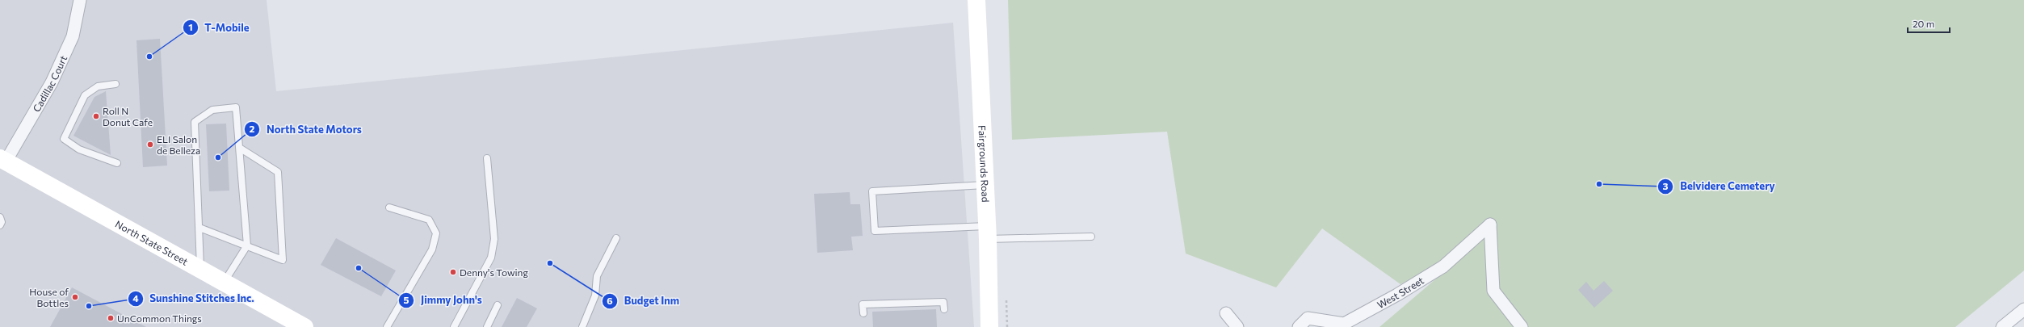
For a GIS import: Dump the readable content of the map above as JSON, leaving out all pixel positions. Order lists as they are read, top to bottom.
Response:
{
  "streets": {
    "main road": ["Fairgrounds Road", "North State Street"],
    "street": ["Cadillac Court", "West Street"]
  },
  "crossings": [
    ["Cadillac Court", "North State Street"]
  ],
  "places": [
    "T-Mobile",
    "Roll N Donut Cafe",
    "ELI Salon de Belleza",
    "North State Motors",
    "Belvidere Cemetery",
    "Budget Inm",
    "Jimmy John's",
    "Denny's Towing",
    "House of Bottles",
    "Sunshine Stitches Inc.",
    "UnCommon Things"
  ],
  "scale_bar": "20 m"
}
